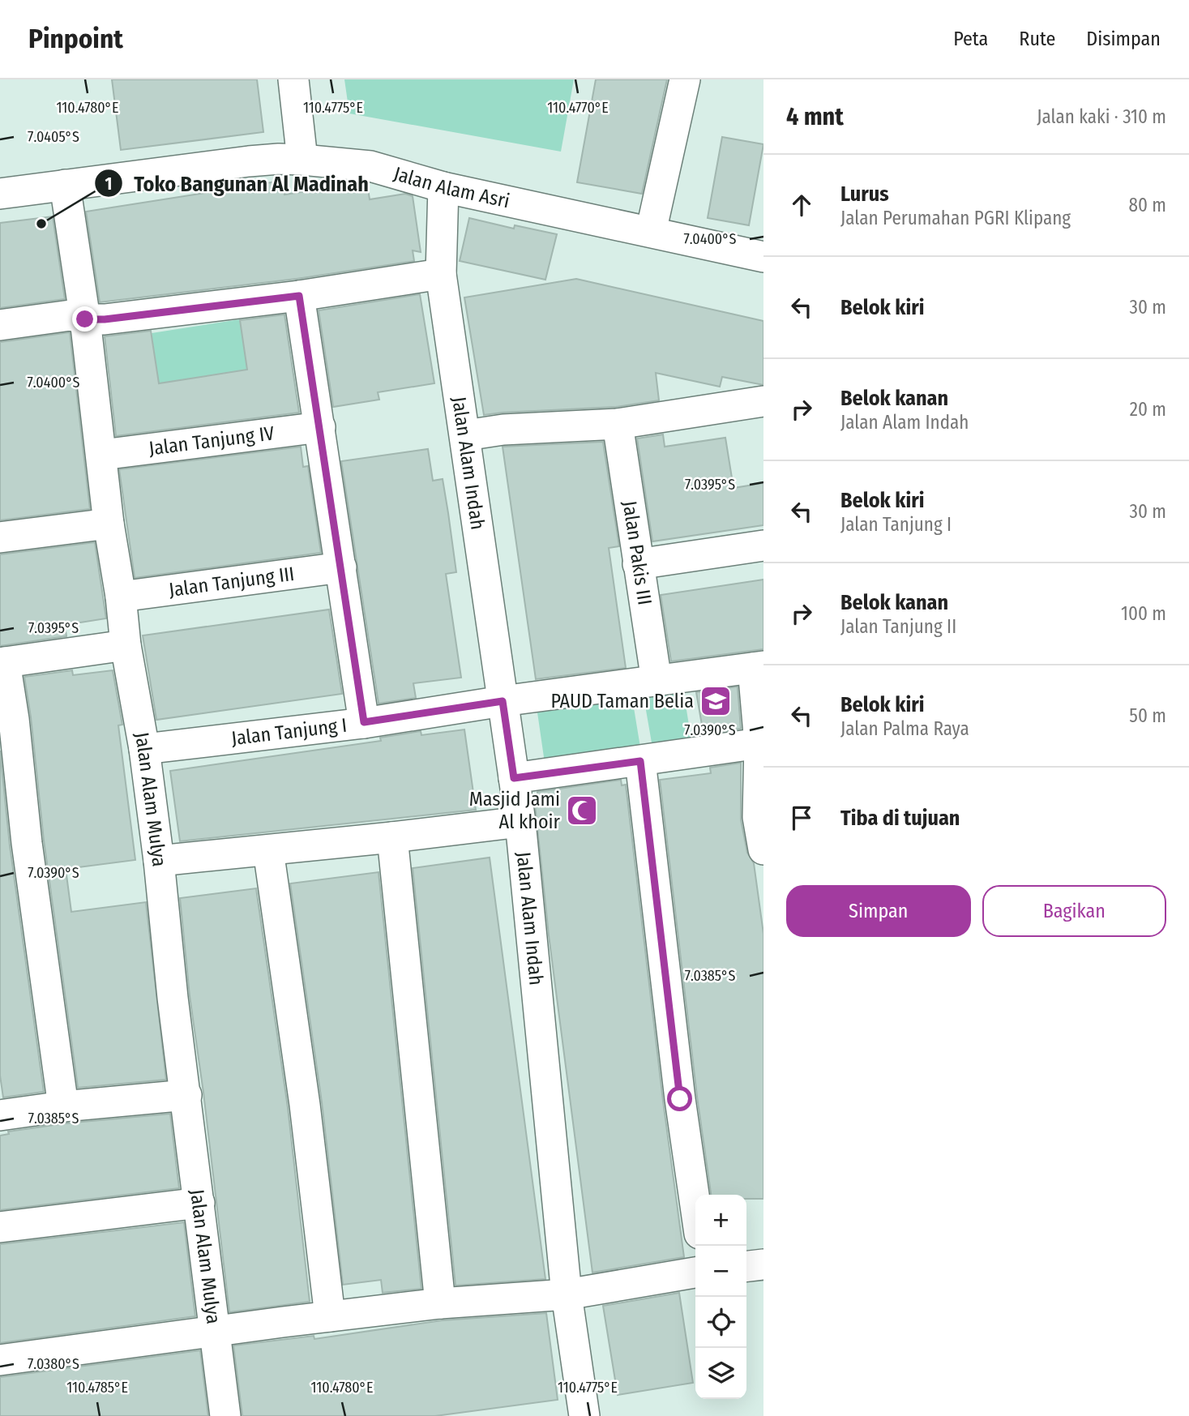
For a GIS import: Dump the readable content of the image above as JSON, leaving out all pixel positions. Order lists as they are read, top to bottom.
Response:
{
  "streets": {
    "street": [
      "Jalan Alam Asri",
      "Jalan Tanjung IV",
      "Jalan Alam Indah",
      "Jalan Pakis III",
      "Jalan Tanjung III",
      "Jalan Tanjung I",
      "Jalan Alam Mulya"
    ]
  },
  "crossings": [
    ["Jalan Alam Asri", "Jalan Alam Indah"],
    ["Jalan Alam Asri", "Jalan Alam Mulya"],
    ["Jalan Tanjung IV", "Jalan Alam Mulya"],
    ["Jalan Alam Indah", "Jalan Tanjung I"],
    ["Jalan Pakis III", "Jalan Tanjung I"],
    ["Jalan Tanjung III", "Jalan Alam Mulya"],
    ["Jalan Tanjung I", "Jalan Alam Mulya"]
  ],
  "places": {
    "other": ["Toko Bangunan Al Madinah"],
    "school or university": ["PAUD Taman Belia"],
    "mosque": ["Masjid Jami Al khoir"]
  },
  "page": {
    "header": "Pinpoint",
    "nav": ["Peta", "Rute", "Disimpan"],
    "heading": ["4 mnt", "Jalan kaki · 310 m"],
    "list": [
      ["Lurus", "Jalan Perumahan PGRI Klipang", "80 m"],
      ["Belok kiri", "30 m"],
      ["Belok kanan", "Jalan Alam Indah", "20 m"],
      ["Belok kiri", "Jalan Tanjung I", "30 m"],
      ["Belok kanan", "Jalan Tanjung II", "100 m"],
      ["Belok kiri", "Jalan Palma Raya", "50 m"],
      "Tiba di tujuan"
    ],
    "buttons": ["Simpan", "Bagikan"],
    "map_buttons": ["+", "−"]
  },
  "coordinates": [
    "110.4780°E",
    "110.4775°E",
    "110.4770°E",
    "7.0405°S",
    "7.0400°S",
    "7.0395°S",
    "7.0390°S",
    "7.0385°S",
    "7.0380°S",
    "110.4785°E"
  ]
}
